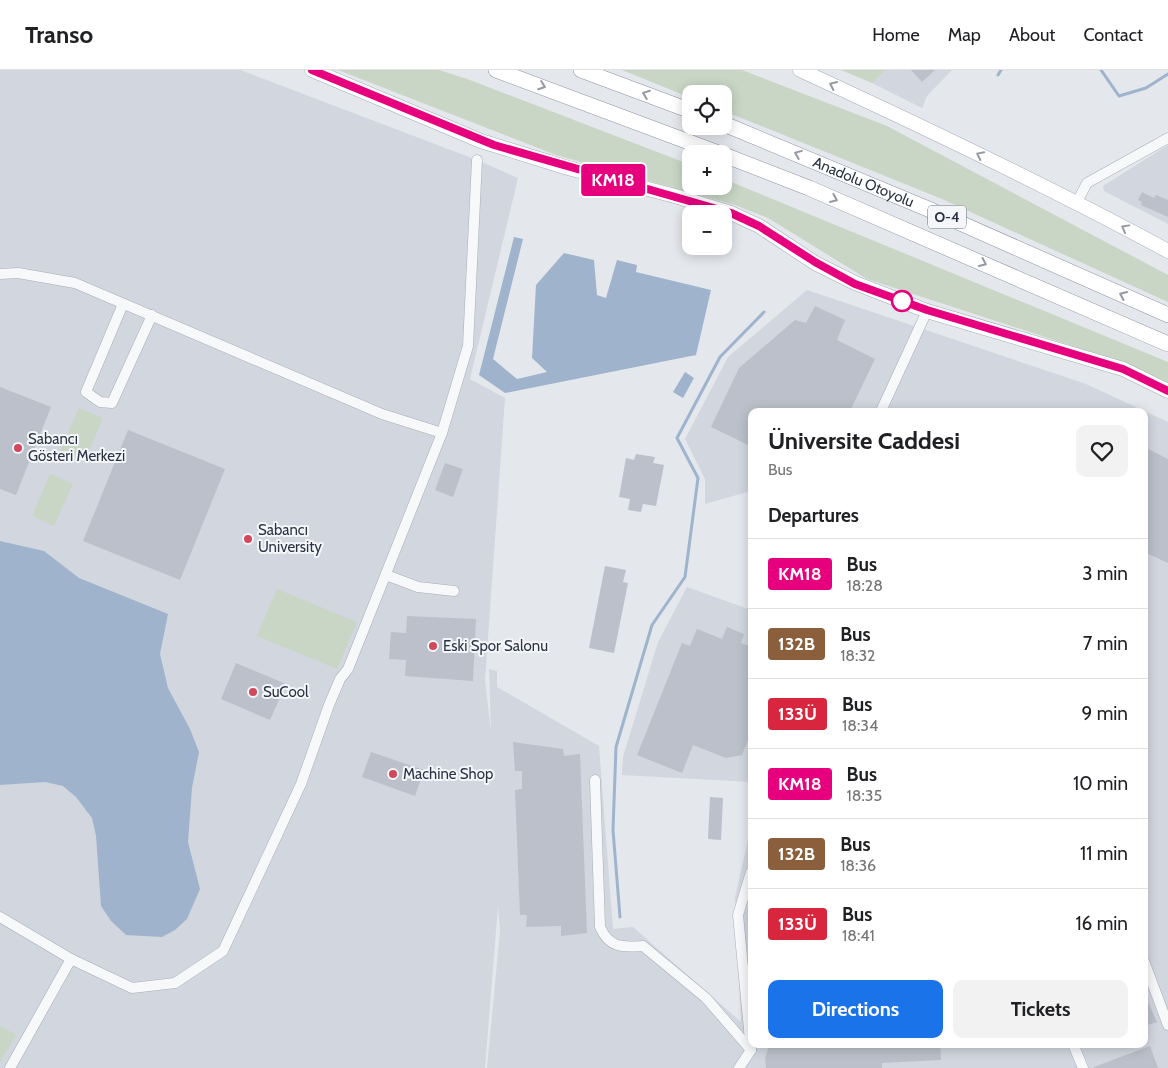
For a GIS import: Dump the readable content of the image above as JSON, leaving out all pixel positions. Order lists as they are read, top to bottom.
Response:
{
  "streets": {
    "highway": ["Anadolu Otoyolu", "O-4"]
  },
  "places": [
    "Sabancı Gösteri Merkezi",
    "Sabancı University",
    "Eski Spor Salonu",
    "SuCool",
    "Machine Shop"
  ],
  "lines": ["bus line KM18"],
  "page": {
    "header": "Transo",
    "nav": [
      "Home",
      "Map",
      "About",
      "Contact"
    ],
    "on_map": "KM18",
    "map_buttons": ["+", "−"],
    "heading": [
      ["Üniversite Caddesi", "Bus"],
      "Departures"
    ],
    "list": [
      {
        "mark": "KM18",
        "name": "Bus",
        "note": "18:28",
        "value": "3 min"
      },
      {
        "mark": "132B",
        "name": "Bus",
        "note": "18:32",
        "value": "7 min"
      },
      {
        "mark": "133Ü",
        "name": "Bus",
        "note": "18:34",
        "value": "9 min"
      },
      {
        "mark": "KM18",
        "name": "Bus",
        "note": "18:35",
        "value": "10 min"
      },
      {
        "mark": "132B",
        "name": "Bus",
        "note": "18:36",
        "value": "11 min"
      },
      {
        "mark": "133Ü",
        "name": "Bus",
        "note": "18:41",
        "value": "16 min"
      }
    ],
    "buttons": ["Directions", "Tickets"]
  }
}
